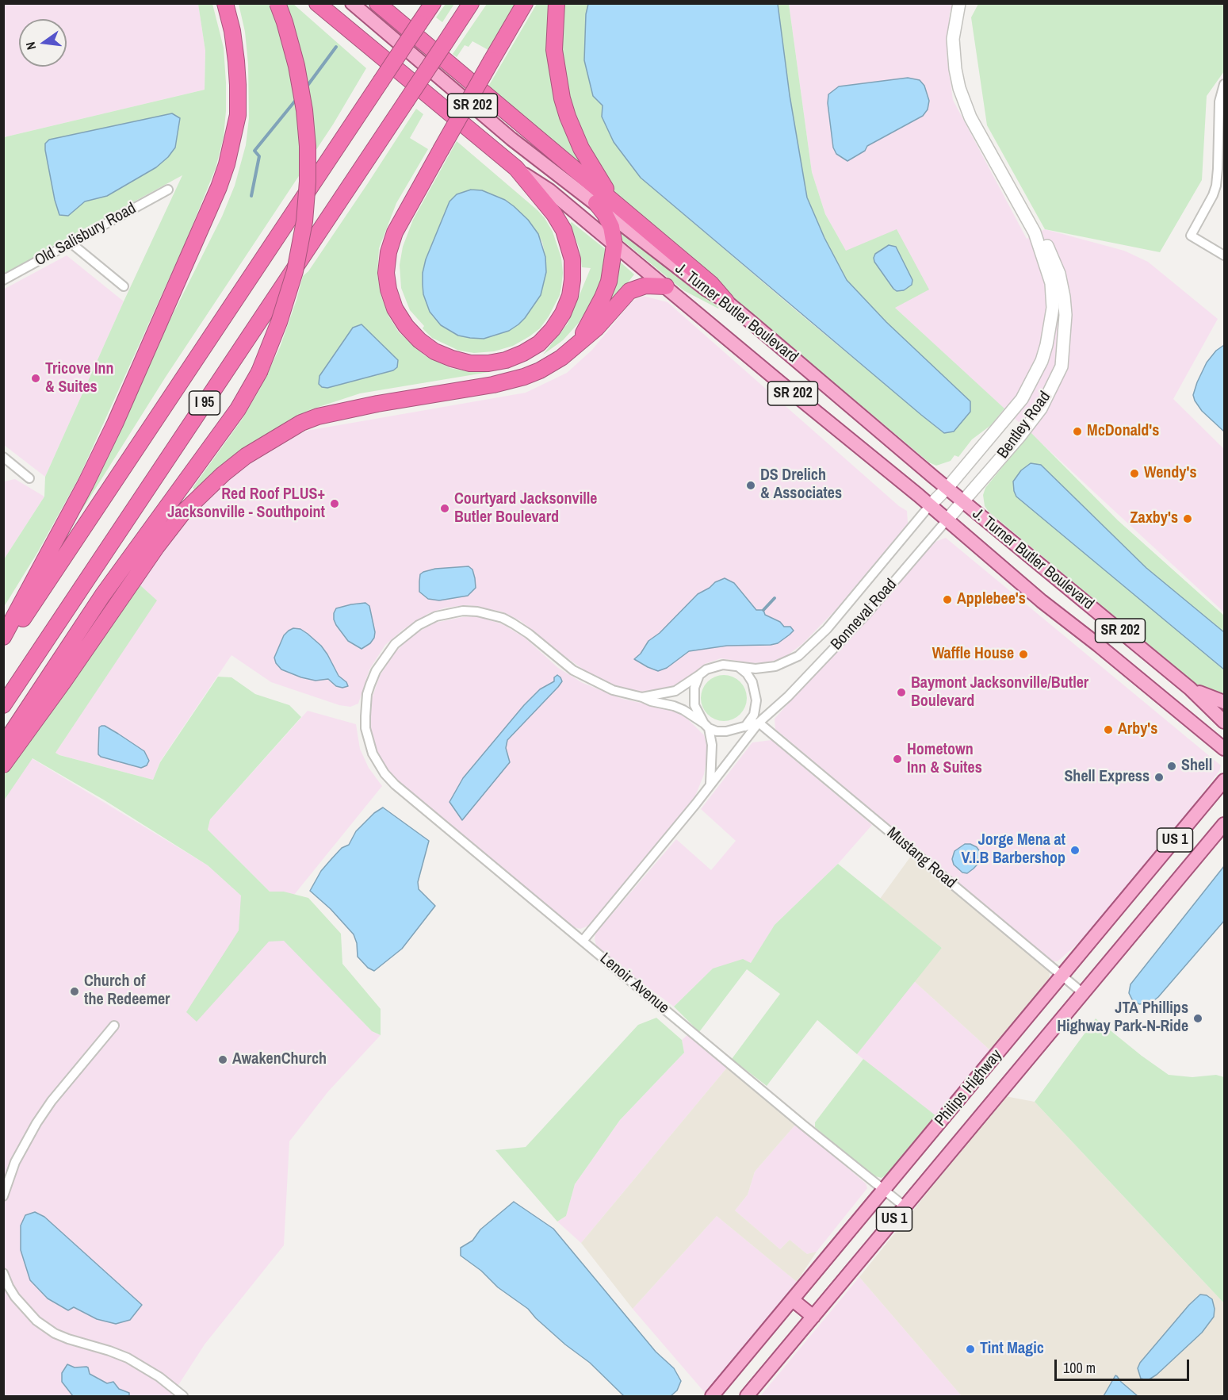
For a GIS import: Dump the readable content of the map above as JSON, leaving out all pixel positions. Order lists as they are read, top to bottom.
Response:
{
  "streets": {
    "highway": ["SR 202", "J. Turner Butler Boulevard", "I 95"],
    "main road": ["US 1", "Philips Highway"],
    "street": [
      "Old Salisbury Road",
      "Bentley Road",
      "Bonneval Road",
      "Mustang Road",
      "Lenoir Avenue"
    ]
  },
  "crossings": [
    ["SR 202", "J. Turner Butler Boulevard"],
    ["J. Turner Butler Boulevard", "Bentley Road"],
    ["J. Turner Butler Boulevard", "Bonneval Road"],
    ["Bentley Road", "Bonneval Road"],
    ["Bonneval Road", "Mustang Road"],
    ["Bonneval Road", "Lenoir Avenue"],
    ["Mustang Road", "Philips Highway"],
    ["Lenoir Avenue", "Philips Highway"]
  ],
  "places": [
    "Tricove Inn & Suites",
    "McDonald's",
    "Wendy's",
    "DS Drelich & Associates",
    "Red Roof PLUS+ Jacksonville - Southpoint",
    "Courtyard Jacksonville Butler Boulevard",
    "Zaxby's",
    "Applebee's",
    "Waffle House",
    "Baymont Jacksonville/Butler Boulevard",
    "Arby's",
    "Hometown Inn & Suites",
    "Shell",
    "Shell Express",
    "Jorge Mena at V.I.B Barbershop",
    "Church of the Redeemer",
    "JTA Phillips Highway Park-N-Ride",
    "AwakenChurch",
    "Tint Magic"
  ],
  "scale_bar": "100 m",
  "north": "left"
}
